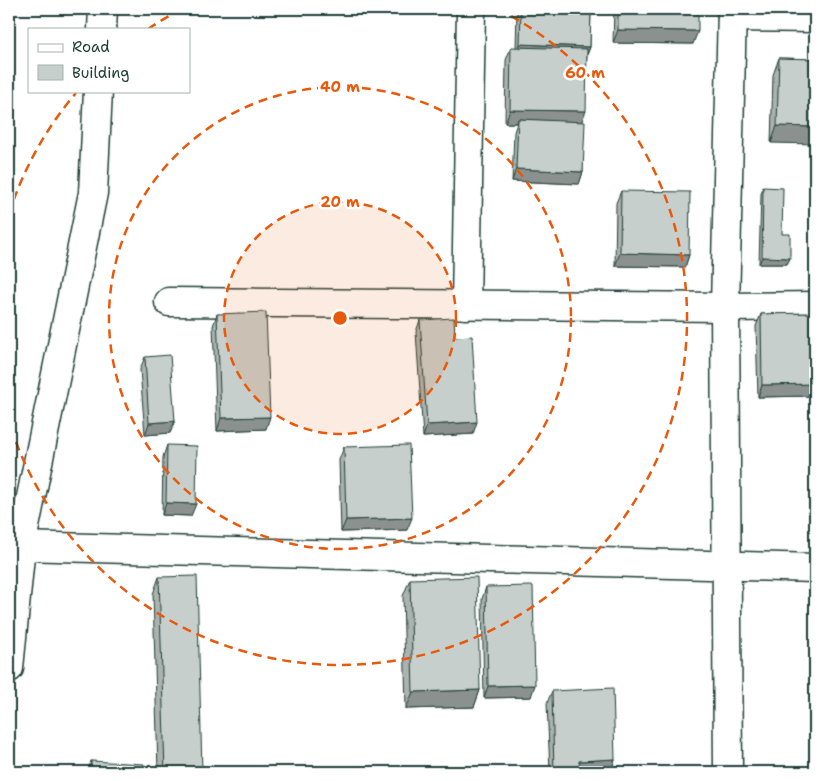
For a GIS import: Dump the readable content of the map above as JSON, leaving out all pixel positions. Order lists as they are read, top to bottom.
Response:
{
  "legend": ["Road", "Building"],
  "rings": ["60 m", "40 m", "20 m"]
}
